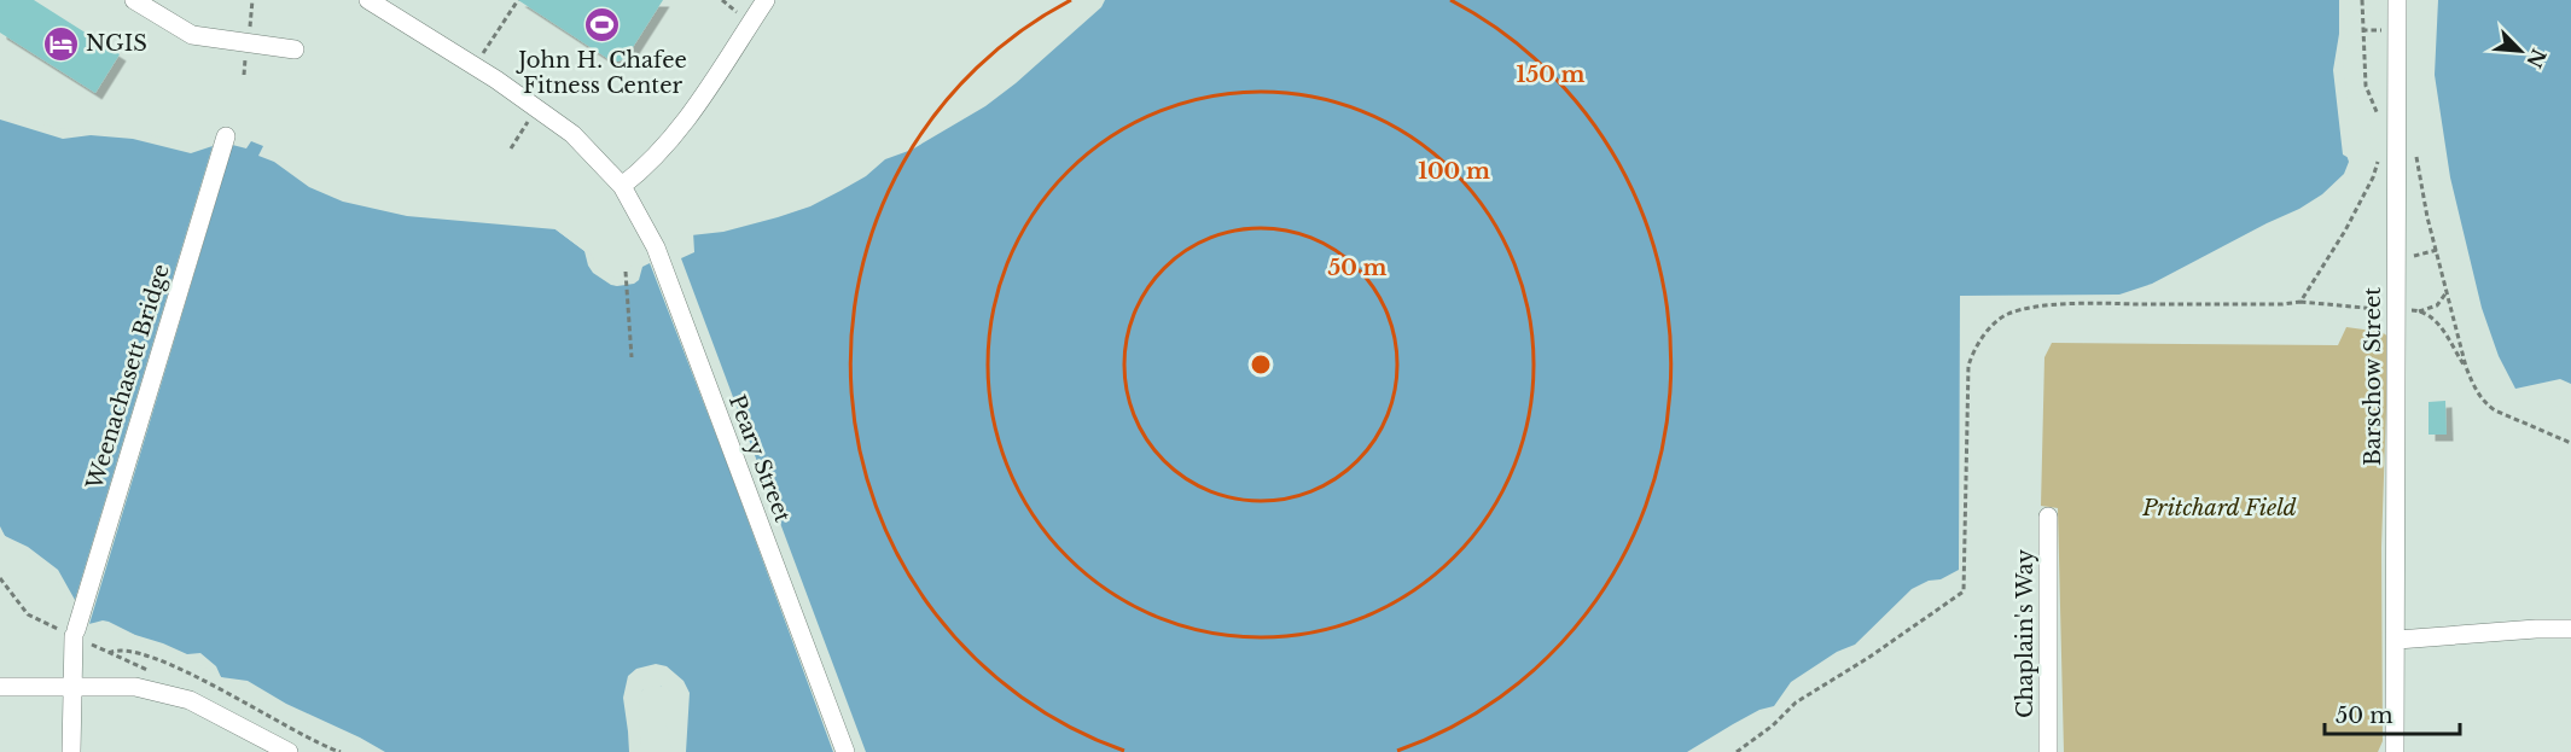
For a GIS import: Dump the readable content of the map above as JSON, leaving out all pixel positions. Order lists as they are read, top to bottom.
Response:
{
  "streets": {
    "street": [
      "Weenachasett Bridge",
      "Barschow Street",
      "Peary Street",
      "Chaplain's Way"
    ]
  },
  "parks": ["Pritchard Field"],
  "places": {
    "sports": ["John H. Chafee Fitness Center"],
    "hotel": ["NGIS"]
  },
  "scale_bar": "50 m",
  "north": "bottom right",
  "rings": ["150 m", "100 m", "50 m"]
}
